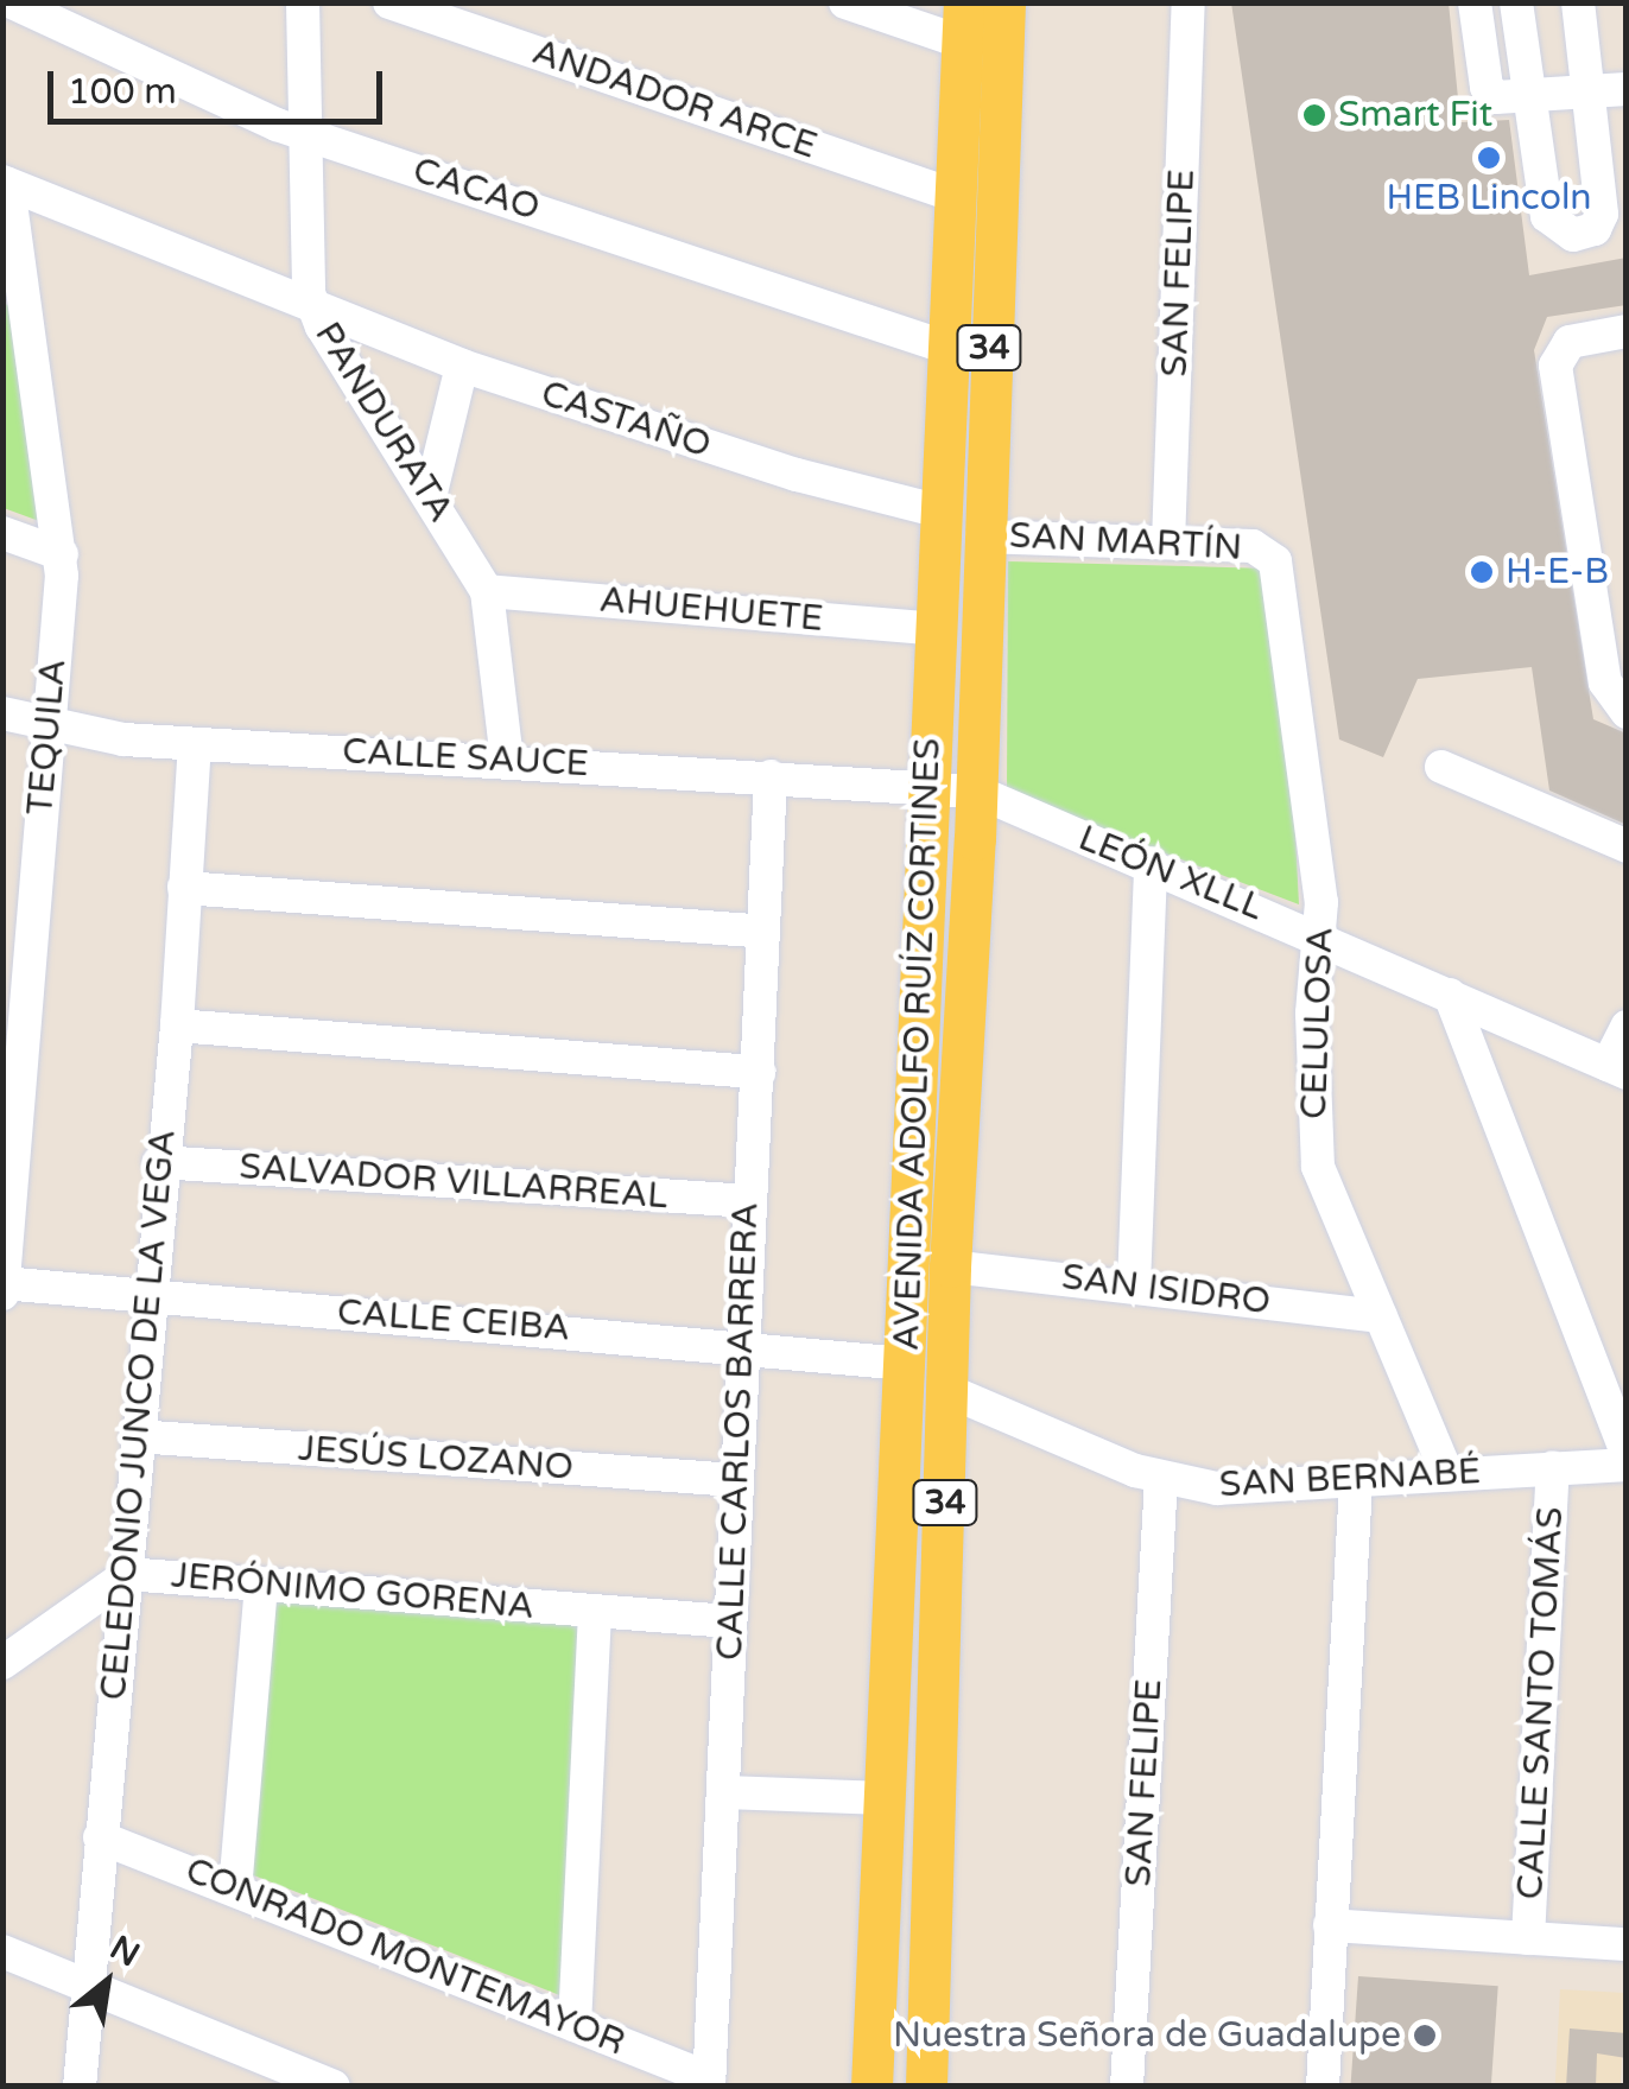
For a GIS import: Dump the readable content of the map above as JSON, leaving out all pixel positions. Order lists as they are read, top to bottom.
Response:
{
  "streets": {
    "main road": ["34", "AVENIDA ADOLFO RUÍZ CORTINES"],
    "street": [
      "ANDADOR ARCE",
      "CACAO",
      "SAN FELIPE",
      "CASTAÑO",
      "PANDURATA",
      "SAN MARTÍN",
      "AHUEHUETE",
      "TEQUILA",
      "CALLE SAUCE",
      "LEÓN XLLL",
      "CELULOSA",
      "SALVADOR VILLARREAL",
      "SAN ISIDRO",
      "CALLE CEIBA",
      "CELEDONIO JUNCO DE LA VEGA",
      "CALLE CARLOS BARRERA",
      "JESÚS LOZANO",
      "SAN BERNABÉ",
      "JERÓNIMO GORENA",
      "CALLE SANTO TOMÁS",
      "CONRADO MONTEMAYOR"
    ]
  },
  "crossings": [
    ["ANDADOR ARCE", "AVENIDA ADOLFO RUÍZ CORTINES"],
    ["CACAO", "PANDURATA"],
    ["CACAO", "AVENIDA ADOLFO RUÍZ CORTINES"],
    ["SAN FELIPE", "SAN MARTÍN"],
    ["SAN FELIPE", "SAN BERNABÉ"],
    ["CASTAÑO", "PANDURATA"],
    ["CASTAÑO", "TEQUILA"],
    ["CASTAÑO", "AVENIDA ADOLFO RUÍZ CORTINES"],
    ["PANDURATA", "AHUEHUETE"],
    ["PANDURATA", "CALLE SAUCE"],
    ["SAN MARTÍN", "CELULOSA"],
    ["SAN MARTÍN", "AVENIDA ADOLFO RUÍZ CORTINES"],
    ["AHUEHUETE", "AVENIDA ADOLFO RUÍZ CORTINES"],
    ["TEQUILA", "CALLE SAUCE"],
    ["TEQUILA", "CALLE CEIBA"],
    ["CALLE SAUCE", "LEÓN XLLL"],
    ["CALLE SAUCE", "AVENIDA ADOLFO RUÍZ CORTINES"],
    ["CALLE SAUCE", "CELEDONIO JUNCO DE LA VEGA"],
    ["CALLE SAUCE", "CALLE CARLOS BARRERA"],
    ["LEÓN XLLL", "CELULOSA"],
    ["LEÓN XLLL", "AVENIDA ADOLFO RUÍZ CORTINES"],
    ["CELULOSA", "SAN ISIDRO"],
    ["CELULOSA", "SAN BERNABÉ"],
    ["AVENIDA ADOLFO RUÍZ CORTINES", "SAN ISIDRO"],
    ["AVENIDA ADOLFO RUÍZ CORTINES", "CALLE CEIBA"],
    ["AVENIDA ADOLFO RUÍZ CORTINES", "SAN BERNABÉ"],
    ["SALVADOR VILLARREAL", "CELEDONIO JUNCO DE LA VEGA"],
    ["SALVADOR VILLARREAL", "CALLE CARLOS BARRERA"],
    ["CALLE CEIBA", "CELEDONIO JUNCO DE LA VEGA"],
    ["CALLE CEIBA", "CALLE CARLOS BARRERA"],
    ["CELEDONIO JUNCO DE LA VEGA", "JESÚS LOZANO"],
    ["CELEDONIO JUNCO DE LA VEGA", "JERÓNIMO GORENA"],
    ["CELEDONIO JUNCO DE LA VEGA", "CONRADO MONTEMAYOR"],
    ["CALLE CARLOS BARRERA", "JESÚS LOZANO"],
    ["CALLE CARLOS BARRERA", "JERÓNIMO GORENA"],
    ["CALLE CARLOS BARRERA", "CONRADO MONTEMAYOR"],
    ["SAN BERNABÉ", "CALLE SANTO TOMÁS"]
  ],
  "places": [
    "Smart Fit",
    "HEB Lincoln",
    "H-E-B",
    "Nuestra Señora de Guadalupe"
  ],
  "scale_bar": "100 m",
  "north": "top right"
}
